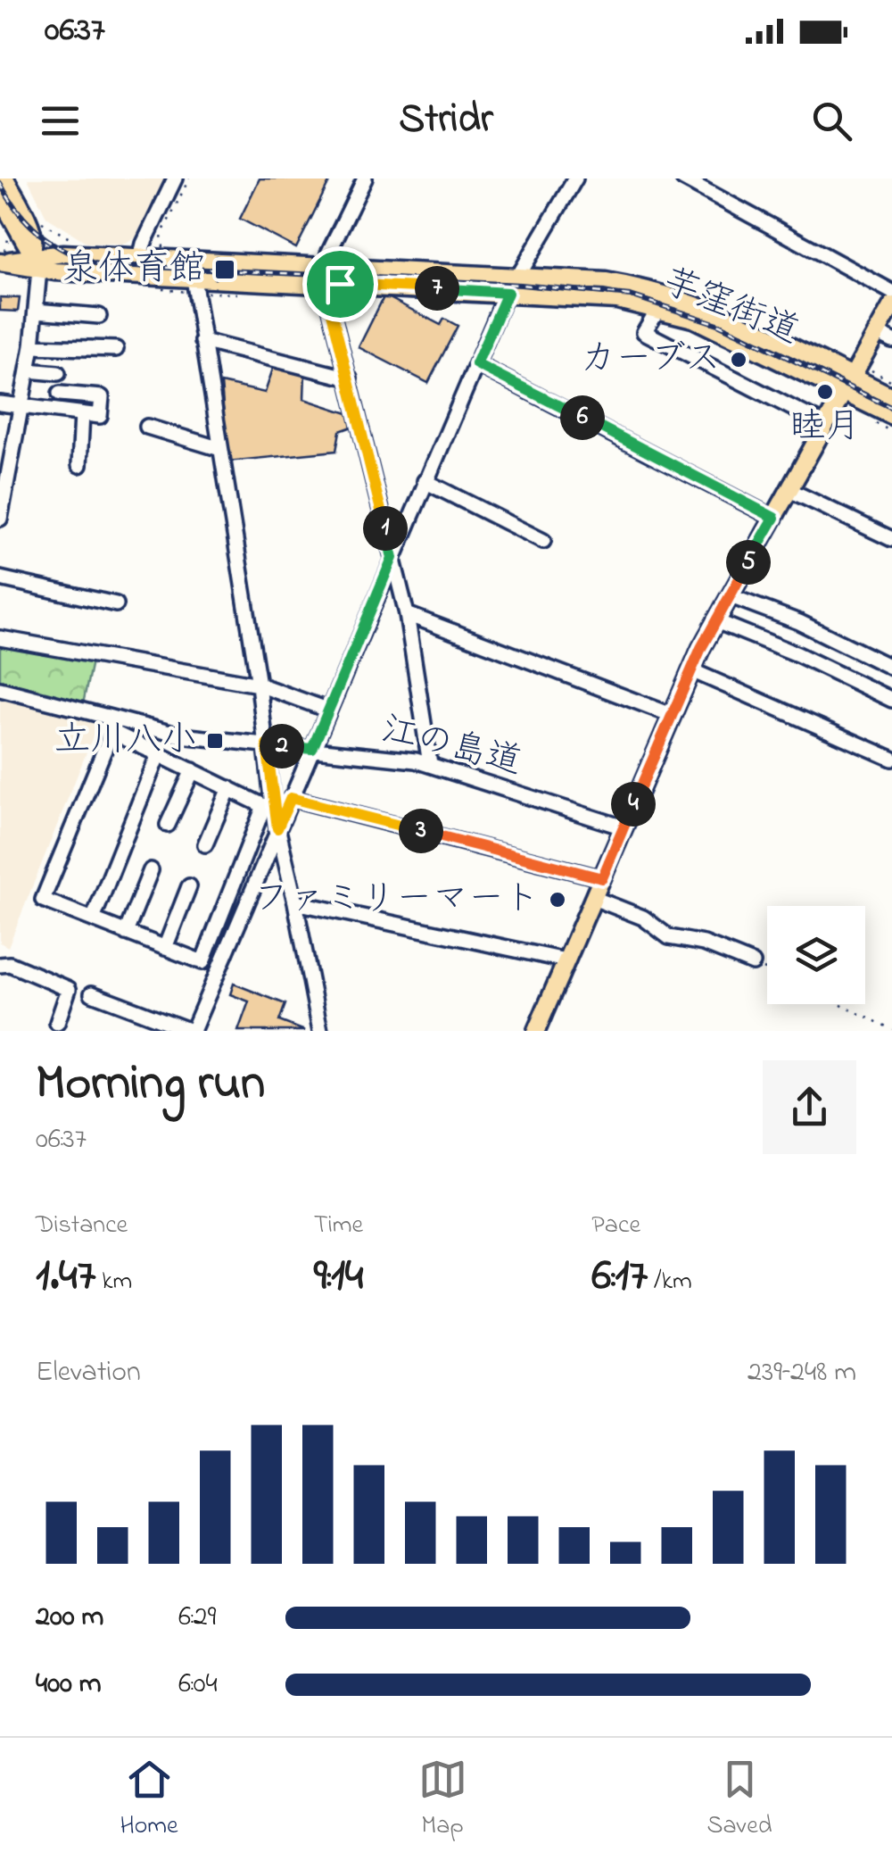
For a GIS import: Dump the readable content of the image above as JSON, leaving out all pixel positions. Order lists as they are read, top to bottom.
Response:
{
  "streets": {
    "main road": ["芋窪街道"],
    "street": ["江の島道"]
  },
  "places": {
    "transit": ["泉体育館", "立川八小"],
    "other": ["カーブス", "睦月", "ファミリーマート"]
  },
  "page": {
    "status": "06:37",
    "header": "Stridr",
    "pins": [
      "7",
      "6",
      "1",
      "5",
      "2",
      "4",
      "3"
    ],
    "heading": ["Morning run", "06:37"],
    "stats": [
      ["Distance", "1.47 km"],
      ["Time", "9:14"],
      ["Pace", "6:17 /km"]
    ],
    "chart": ["Elevation", "239–248 m"],
    "list": [
      {
        "name": "200 m",
        "note": "6:29"
      },
      {
        "name": "400 m",
        "note": "6:04"
      }
    ],
    "tabs": ["Home", "Map", "Saved"]
  }
}
